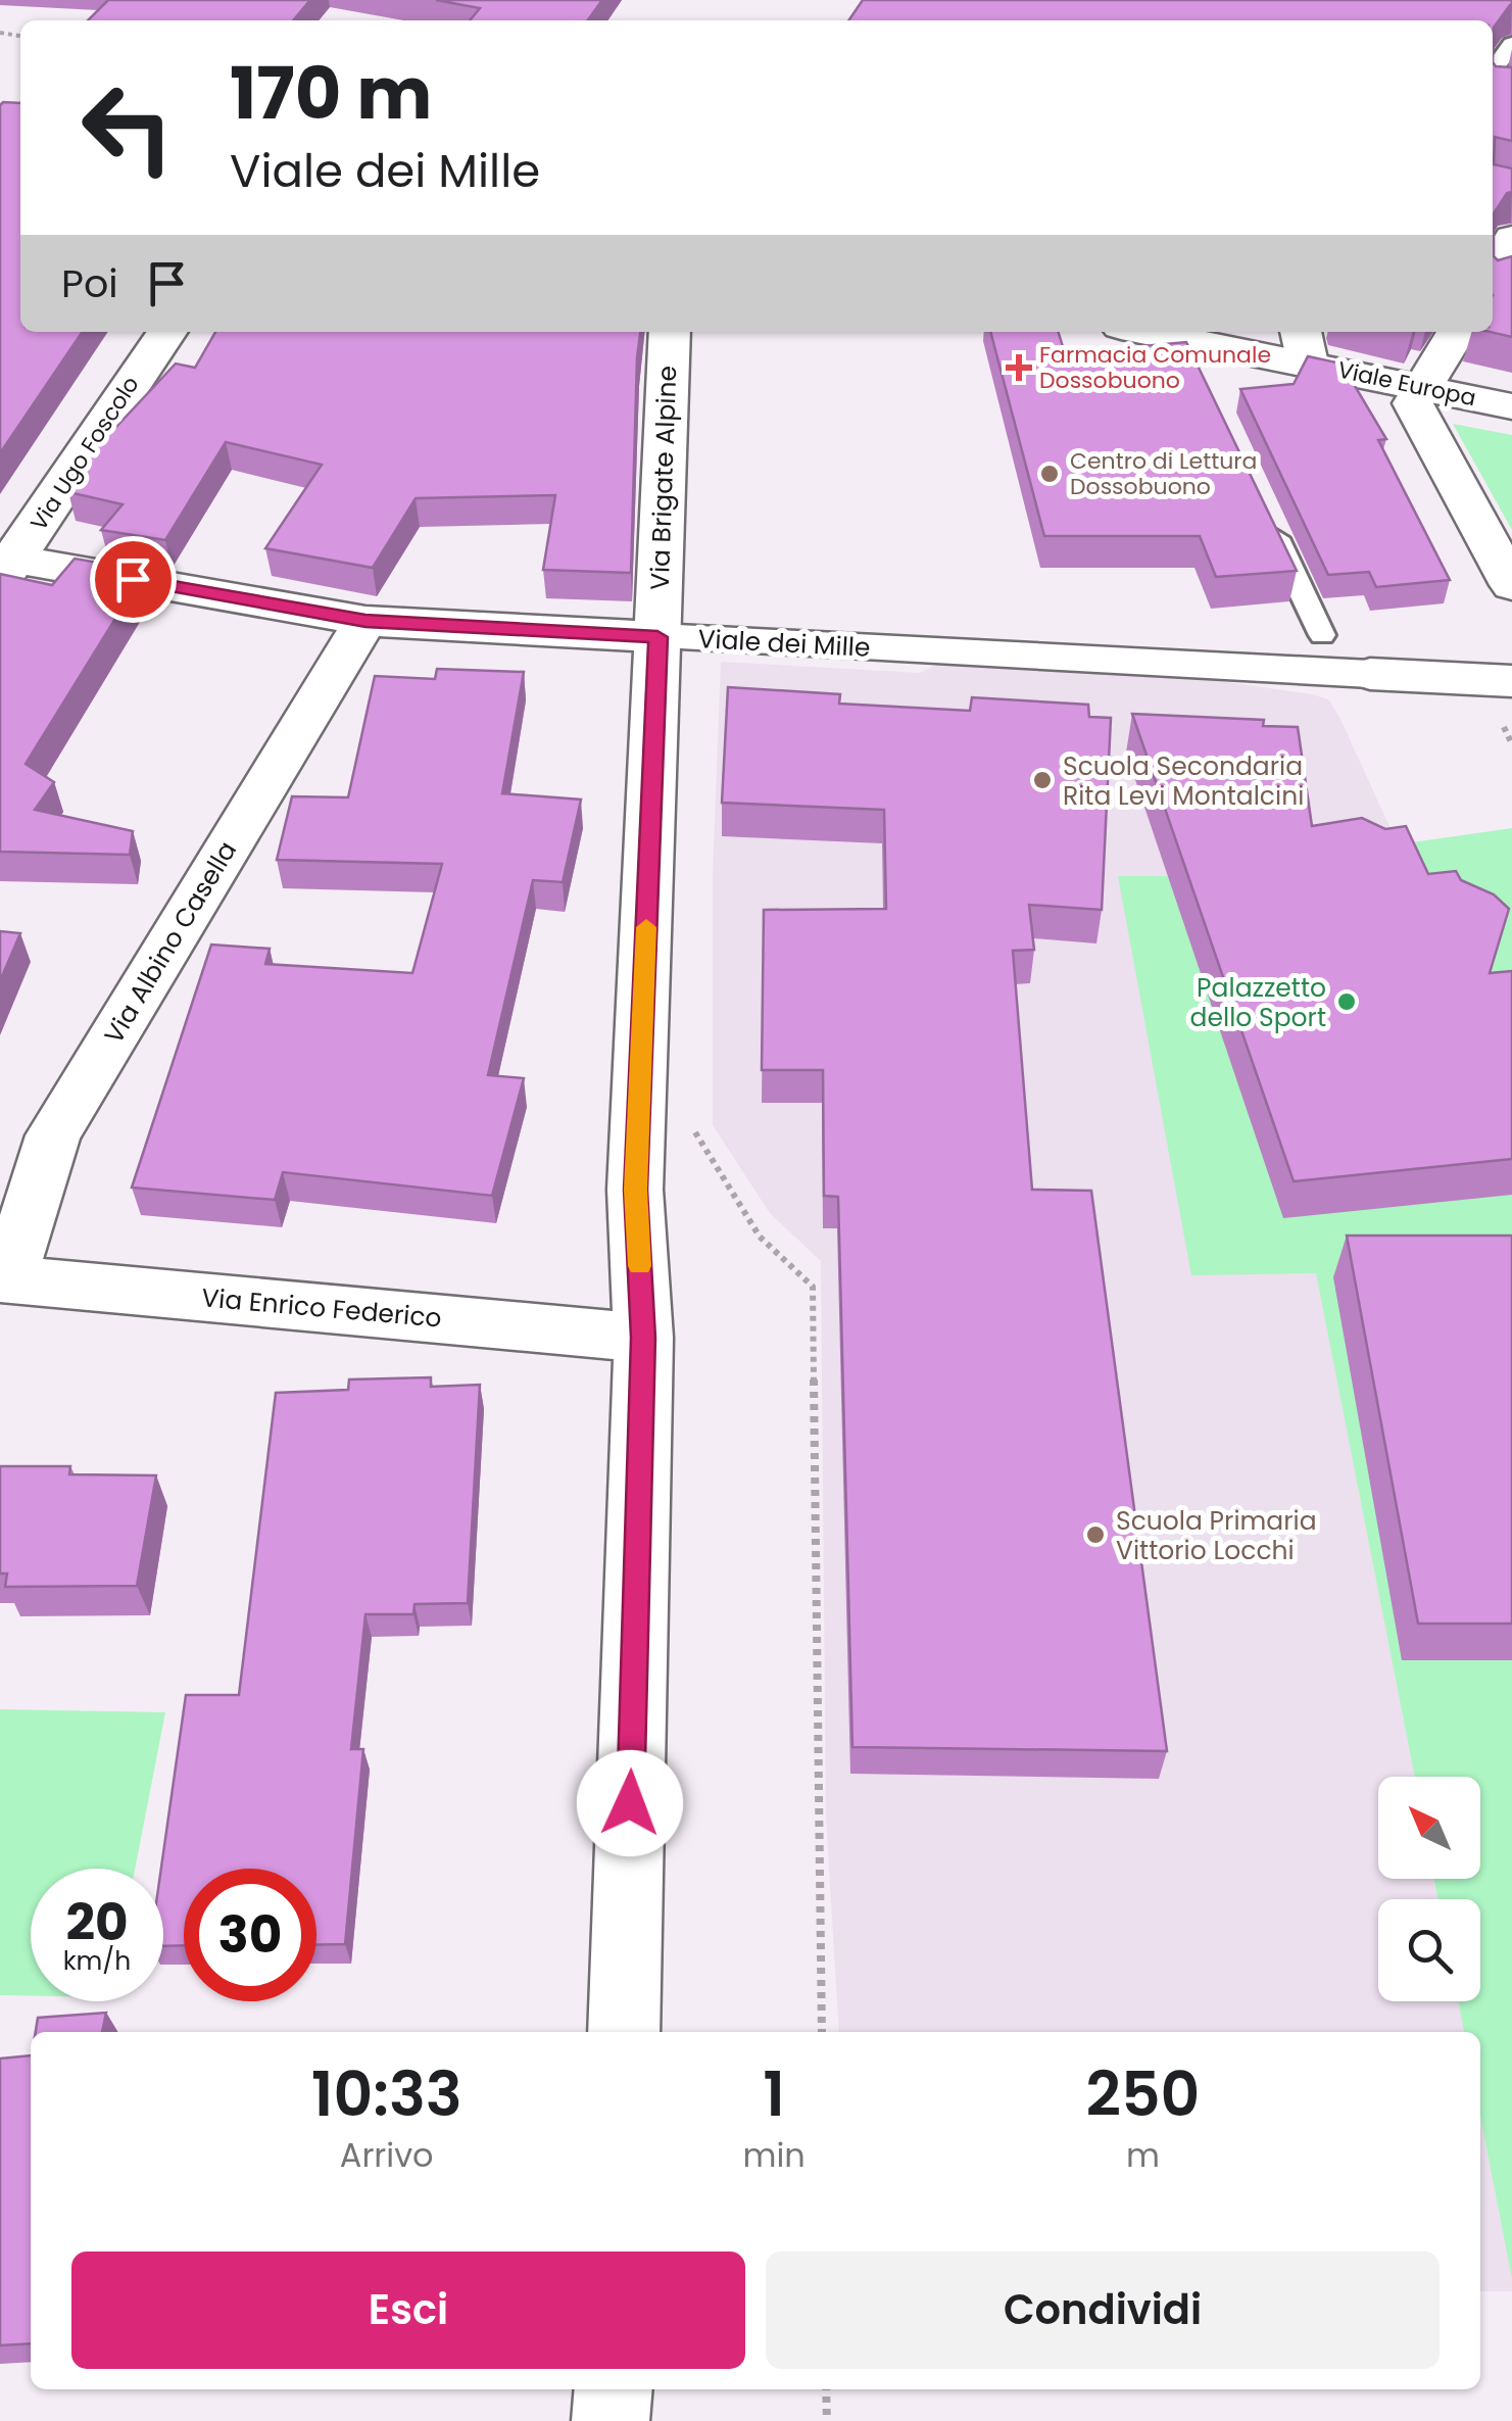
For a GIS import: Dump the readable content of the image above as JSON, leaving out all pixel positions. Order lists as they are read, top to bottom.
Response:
{
  "streets": {
    "street": [
      "Viale Europa",
      "Via Ugo Foscolo",
      "Via Brigate Alpine",
      "Viale dei Mille",
      "Via Albino Casella",
      "Via Enrico Federico"
    ]
  },
  "crossings": [
    ["Via Ugo Foscolo", "Viale dei Mille"],
    ["Via Brigate Alpine", "Viale dei Mille"],
    ["Via Brigate Alpine", "Via Enrico Federico"],
    ["Viale dei Mille", "Via Albino Casella"],
    ["Via Albino Casella", "Via Enrico Federico"]
  ],
  "places": {
    "health": ["Farmacia Comunale Dossobuono"],
    "other": [
      "Centro di Lettura Dossobuono",
      "Scuola Secondaria Rita Levi Montalcini",
      "Palazzetto dello Sport",
      "Scuola Primaria Vittorio Locchi"
    ]
  },
  "north": "top left",
  "page": {
    "turn": ["170 m", "Viale dei Mille"],
    "then": "Poi",
    "speed": "20 km/h",
    "limit": "30",
    "eta": [
      "10:33",
      "Arrivo",
      "1",
      "min",
      "250",
      "m"
    ],
    "buttons": ["Esci", "Condividi"]
  }
}
